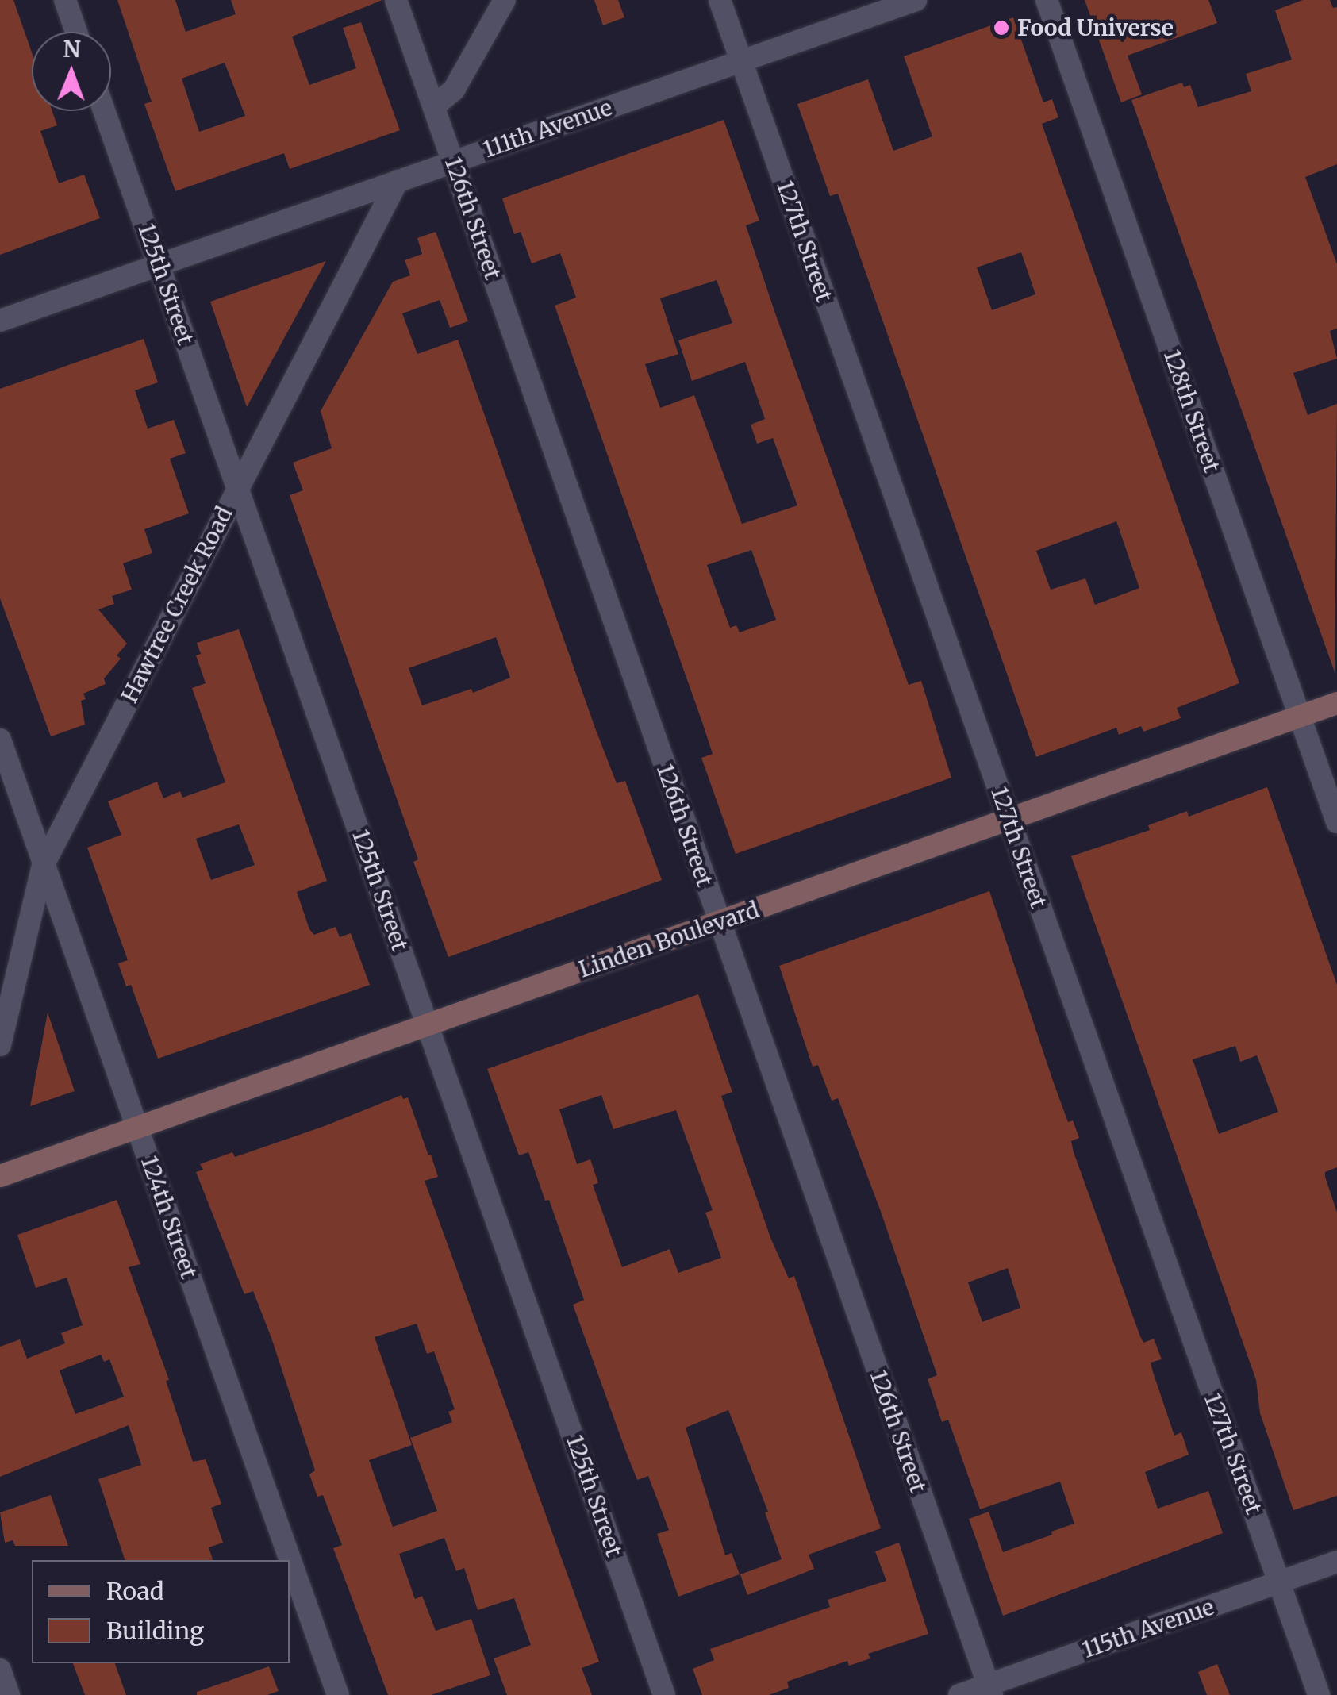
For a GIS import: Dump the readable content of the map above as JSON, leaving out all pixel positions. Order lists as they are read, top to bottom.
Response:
{
  "streets": {
    "main road": ["Linden Boulevard"],
    "street": [
      "111th Avenue",
      "126th Street",
      "127th Street",
      "125th Street",
      "128th Street",
      "Hawtree Creek Road",
      "124th Street",
      "115th Avenue"
    ]
  },
  "crossings": [
    ["111th Avenue", "126th Street"],
    ["111th Avenue", "127th Street"],
    ["111th Avenue", "125th Street"],
    ["111th Avenue", "Hawtree Creek Road"],
    ["126th Street", "Linden Boulevard"],
    ["126th Street", "115th Avenue"],
    ["127th Street", "Linden Boulevard"],
    ["127th Street", "115th Avenue"],
    ["125th Street", "Hawtree Creek Road"],
    ["125th Street", "Linden Boulevard"],
    ["128th Street", "Linden Boulevard"],
    ["Hawtree Creek Road", "124th Street"],
    ["Linden Boulevard", "124th Street"]
  ],
  "places": ["Food Universe"],
  "legend": ["Road", "Building"],
  "north": "top"
}
